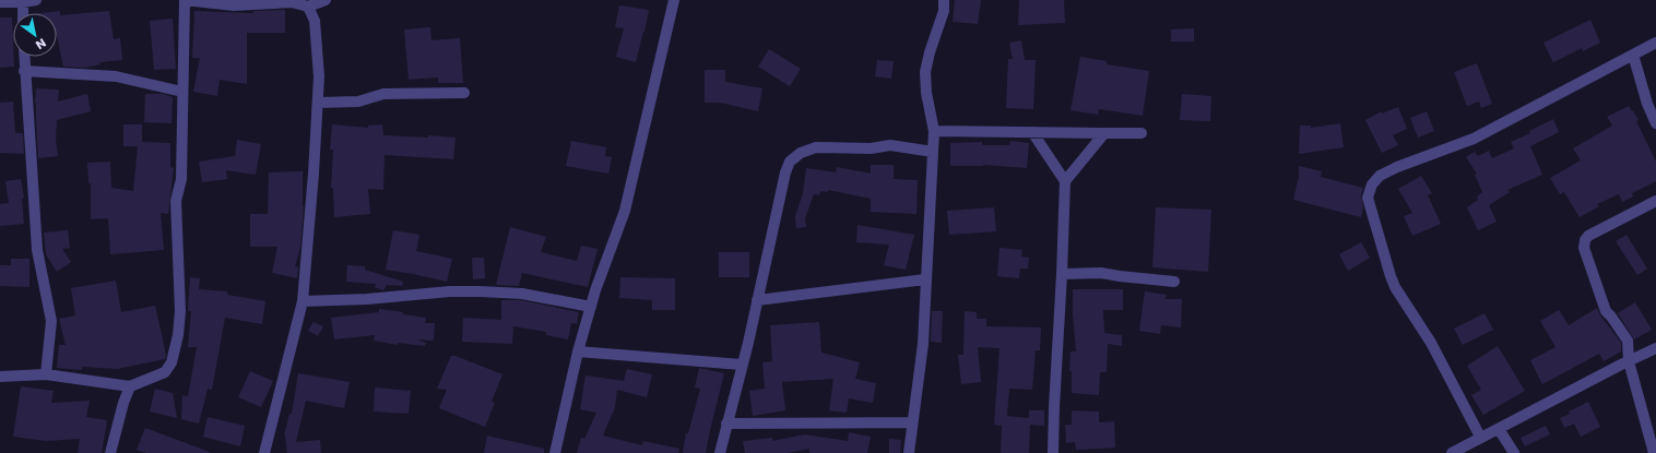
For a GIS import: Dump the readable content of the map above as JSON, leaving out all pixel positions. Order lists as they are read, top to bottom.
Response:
{
  "north": "bottom right"
}
